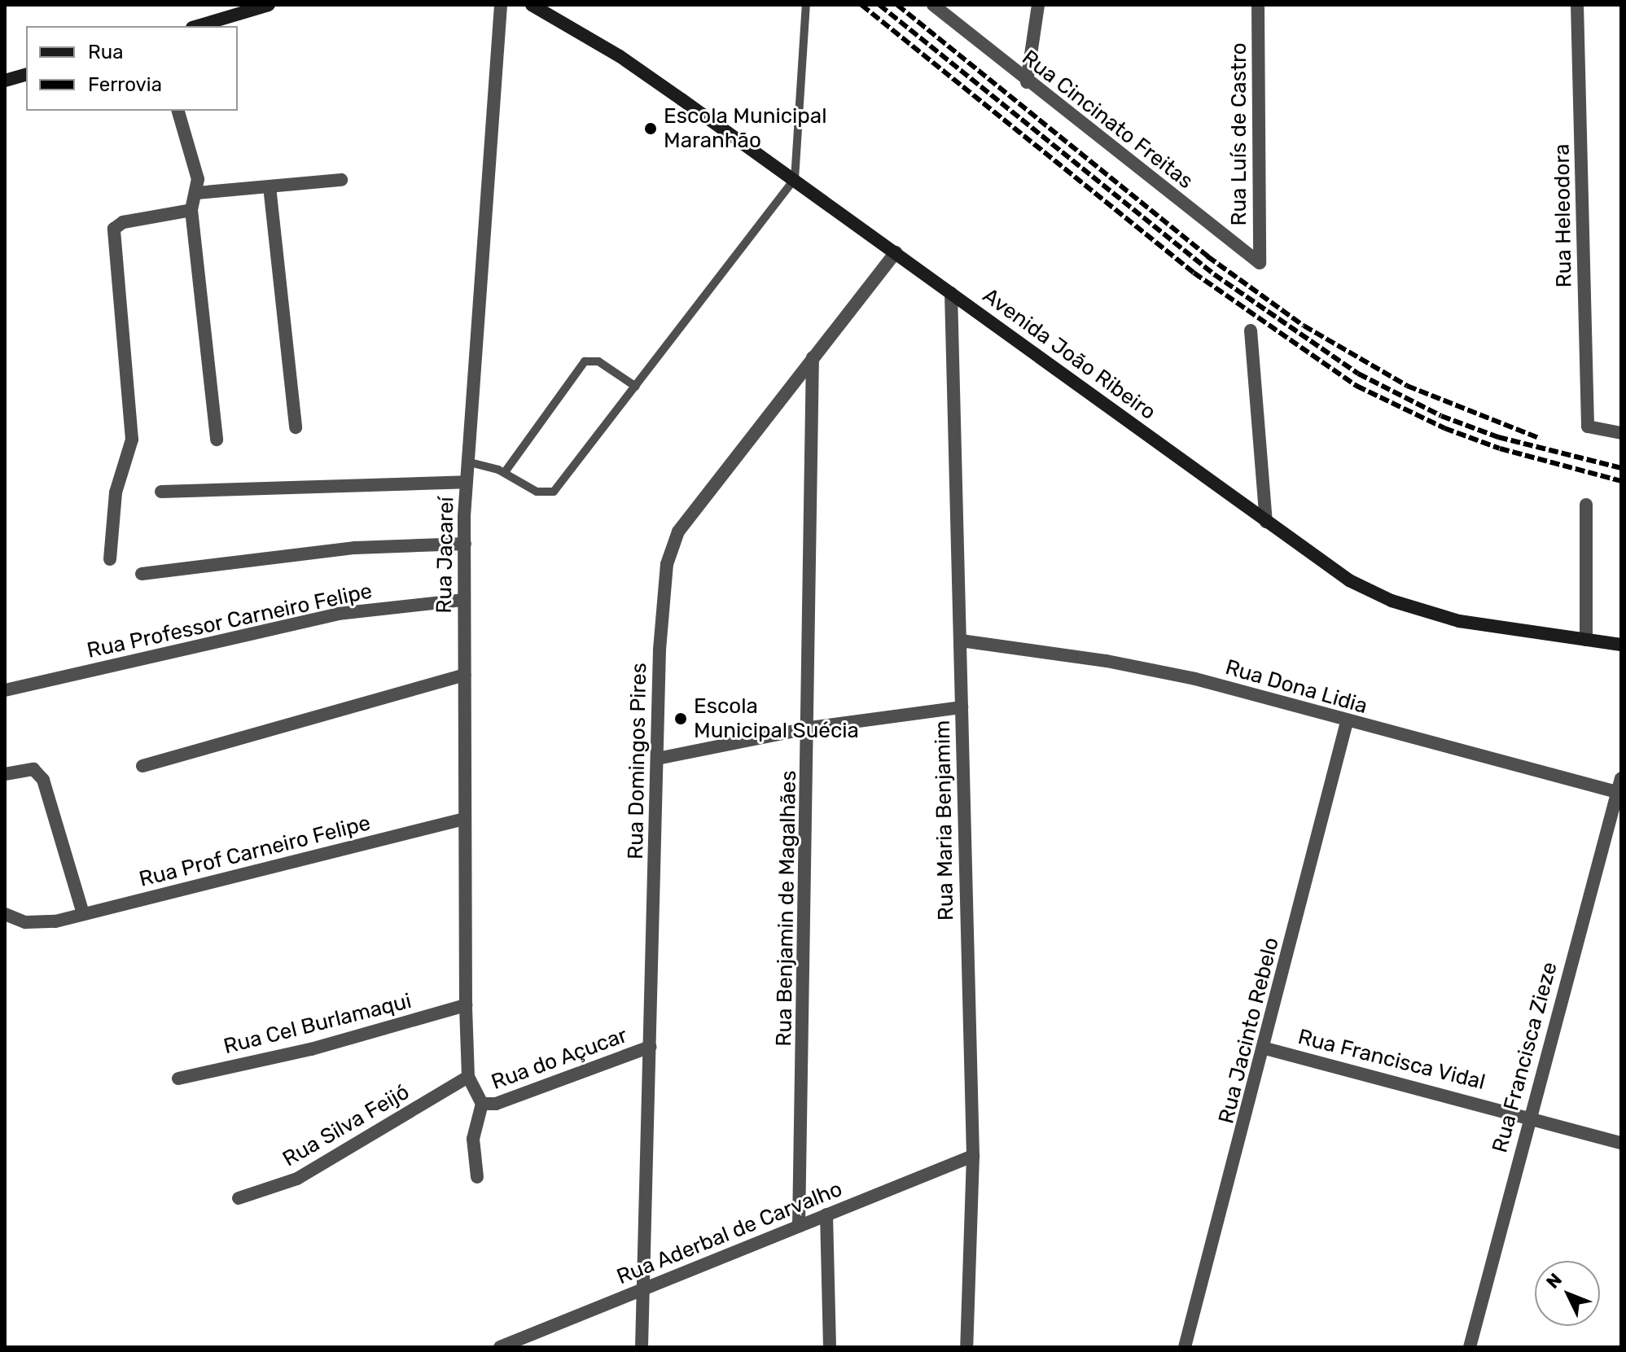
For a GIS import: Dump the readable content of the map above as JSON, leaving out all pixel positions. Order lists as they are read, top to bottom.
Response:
{
  "streets": {
    "main road": ["Avenida João Ribeiro"],
    "street": [
      "Rua Cincinato Freitas",
      "Rua Luís de Castro",
      "Rua Heleodora",
      "Rua Jacareí",
      "Rua Professor Carneiro Felipe",
      "Rua Dona Lidia",
      "Rua Domingos Pires",
      "Rua Maria Benjamim",
      "Rua Prof Carneiro Felipe",
      "Rua Benjamin de Magalhães",
      "Rua Cel Burlamaqui",
      "Rua Jacinto Rebelo",
      "Rua Francisca Zieze",
      "Rua do Açucar",
      "Rua Francisca Vidal",
      "Rua Silva Feijó",
      "Rua Aderbal de Carvalho"
    ]
  },
  "crossings": [
    ["Rua Cincinato Freitas", "Rua Luís de Castro"],
    ["Avenida João Ribeiro", "Rua Domingos Pires"],
    ["Avenida João Ribeiro", "Rua Maria Benjamim"],
    ["Rua Jacareí", "Rua Professor Carneiro Felipe"],
    ["Rua Jacareí", "Rua Prof Carneiro Felipe"],
    ["Rua Jacareí", "Rua Cel Burlamaqui"],
    ["Rua Jacareí", "Rua do Açucar"],
    ["Rua Jacareí", "Rua Silva Feijó"],
    ["Rua Dona Lidia", "Rua Maria Benjamim"],
    ["Rua Dona Lidia", "Rua Jacinto Rebelo"],
    ["Rua Dona Lidia", "Rua Francisca Zieze"],
    ["Rua Domingos Pires", "Rua Benjamin de Magalhães"],
    ["Rua Domingos Pires", "Rua do Açucar"],
    ["Rua Domingos Pires", "Rua Aderbal de Carvalho"],
    ["Rua Maria Benjamim", "Rua Aderbal de Carvalho"],
    ["Rua Benjamin de Magalhães", "Rua Aderbal de Carvalho"],
    ["Rua Jacinto Rebelo", "Rua Francisca Vidal"],
    ["Rua Francisca Zieze", "Rua Francisca Vidal"]
  ],
  "places": ["Escola Municipal Maranhão", "Escola Municipal Suécia"],
  "legend": ["Rua", "Ferrovia"],
  "north": "top left"
}
